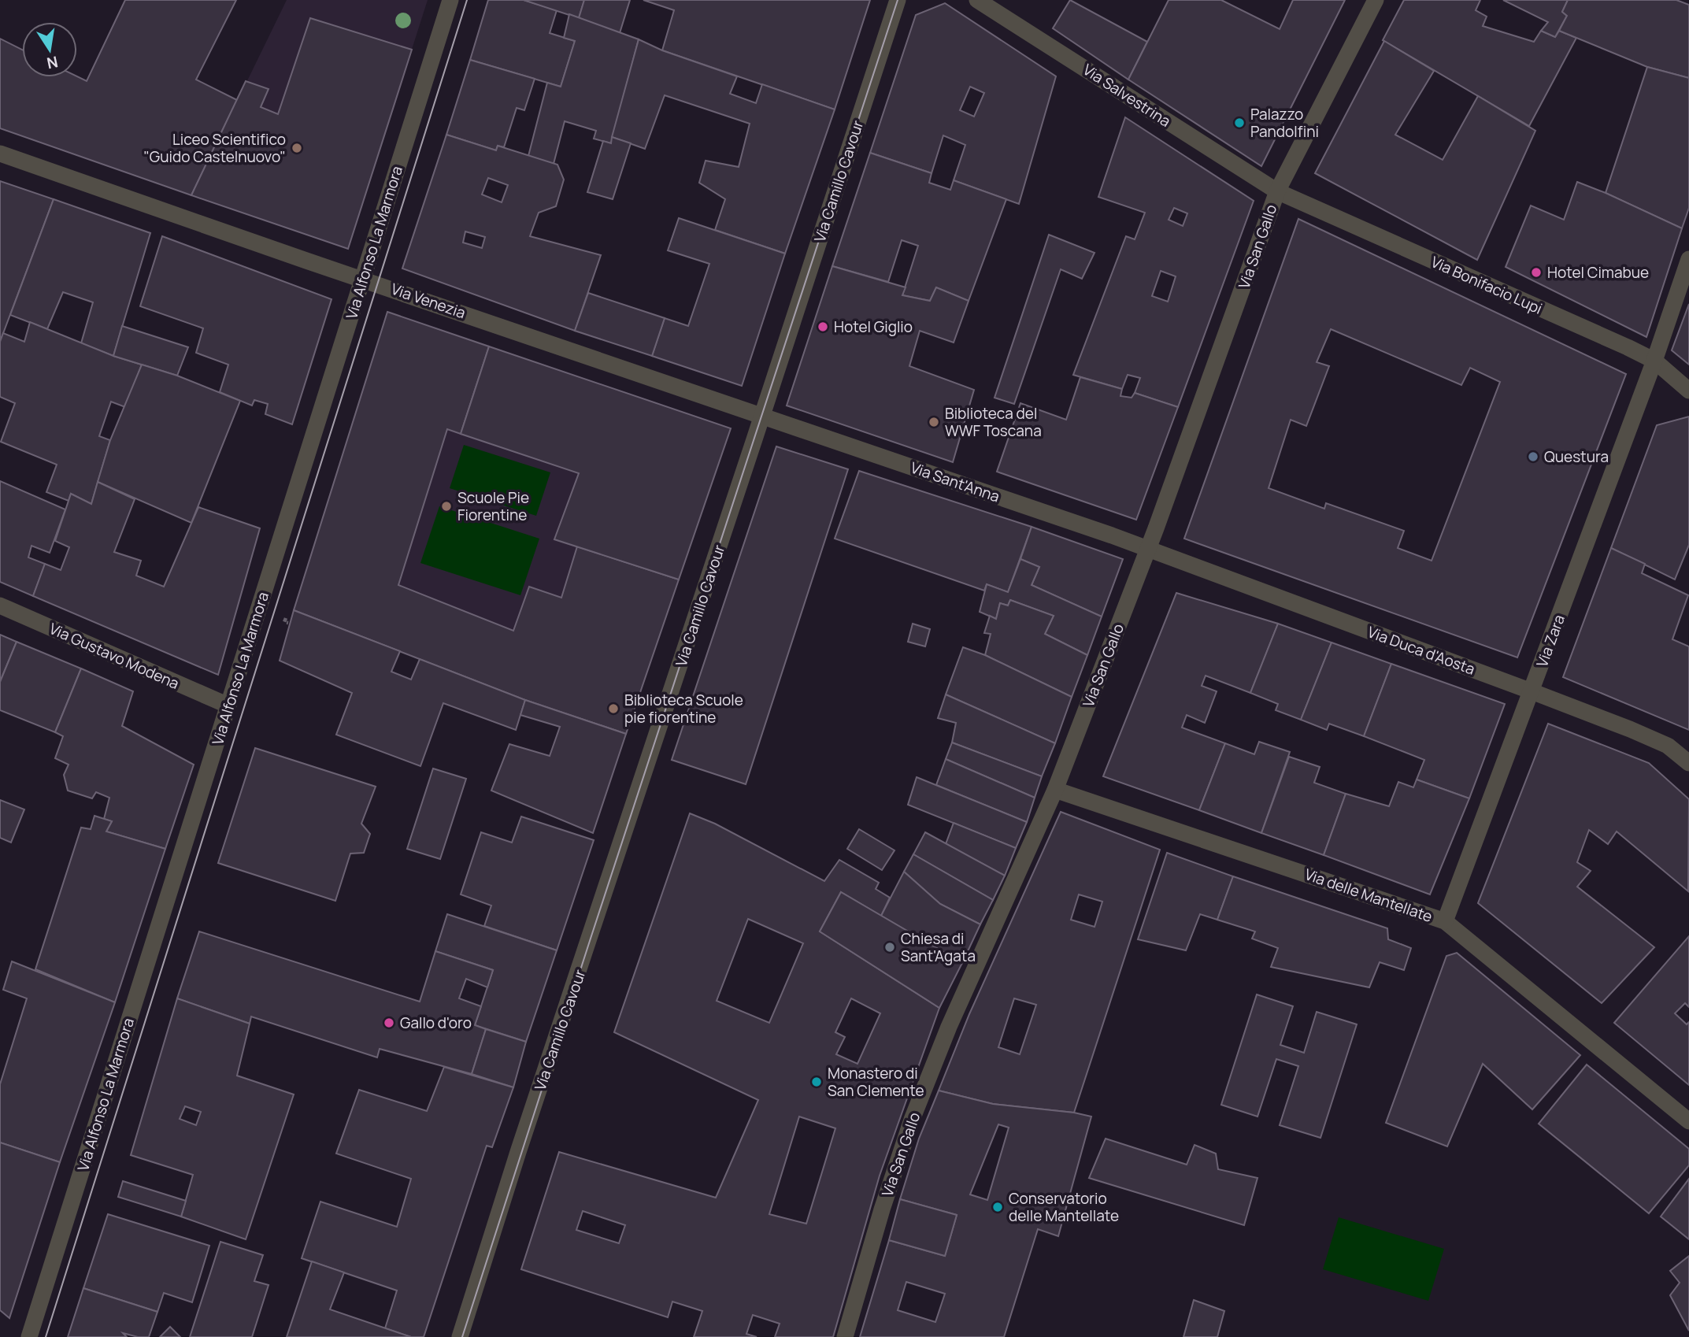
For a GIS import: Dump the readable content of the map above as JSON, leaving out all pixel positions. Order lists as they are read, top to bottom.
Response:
{
  "streets": {
    "street": [
      "Via Salvestrina",
      "Via Camillo Cavour",
      "Via Alfonso La Marmora",
      "Via San Gallo",
      "Via Bonifacio Lupi",
      "Via Venezia",
      "Via Sant'Anna",
      "Via Zara",
      "Via Duca d'Aosta",
      "Via Gustavo Modena",
      "Via delle Mantellate"
    ]
  },
  "crossings": [
    ["Via Salvestrina", "Via San Gallo"],
    ["Via Salvestrina", "Via Bonifacio Lupi"],
    ["Via Camillo Cavour", "Via Venezia"],
    ["Via Camillo Cavour", "Via Sant'Anna"],
    ["Via Alfonso La Marmora", "Via Venezia"],
    ["Via Alfonso La Marmora", "Via Gustavo Modena"],
    ["Via San Gallo", "Via Bonifacio Lupi"],
    ["Via San Gallo", "Via Sant'Anna"],
    ["Via San Gallo", "Via Duca d'Aosta"],
    ["Via San Gallo", "Via delle Mantellate"],
    ["Via Bonifacio Lupi", "Via Zara"],
    ["Via Venezia", "Via Sant'Anna"],
    ["Via Sant'Anna", "Via Duca d'Aosta"],
    ["Via Zara", "Via Duca d'Aosta"],
    ["Via Zara", "Via delle Mantellate"]
  ],
  "places": [
    "Palazzo Pandolfini",
    "Liceo Scientifico \"Guido Castelnuovo\"",
    "Hotel Cimabue",
    "Hotel Giglio",
    "Biblioteca del WWF Toscana",
    "Questura",
    "Scuole Pie Fiorentine",
    "Biblioteca Scuole pie fiorentine",
    "Chiesa di Sant'Agata",
    "Gallo d'oro",
    "Monastero di San Clemente",
    "Conservatorio delle Mantellate"
  ],
  "north": "bottom"
}
